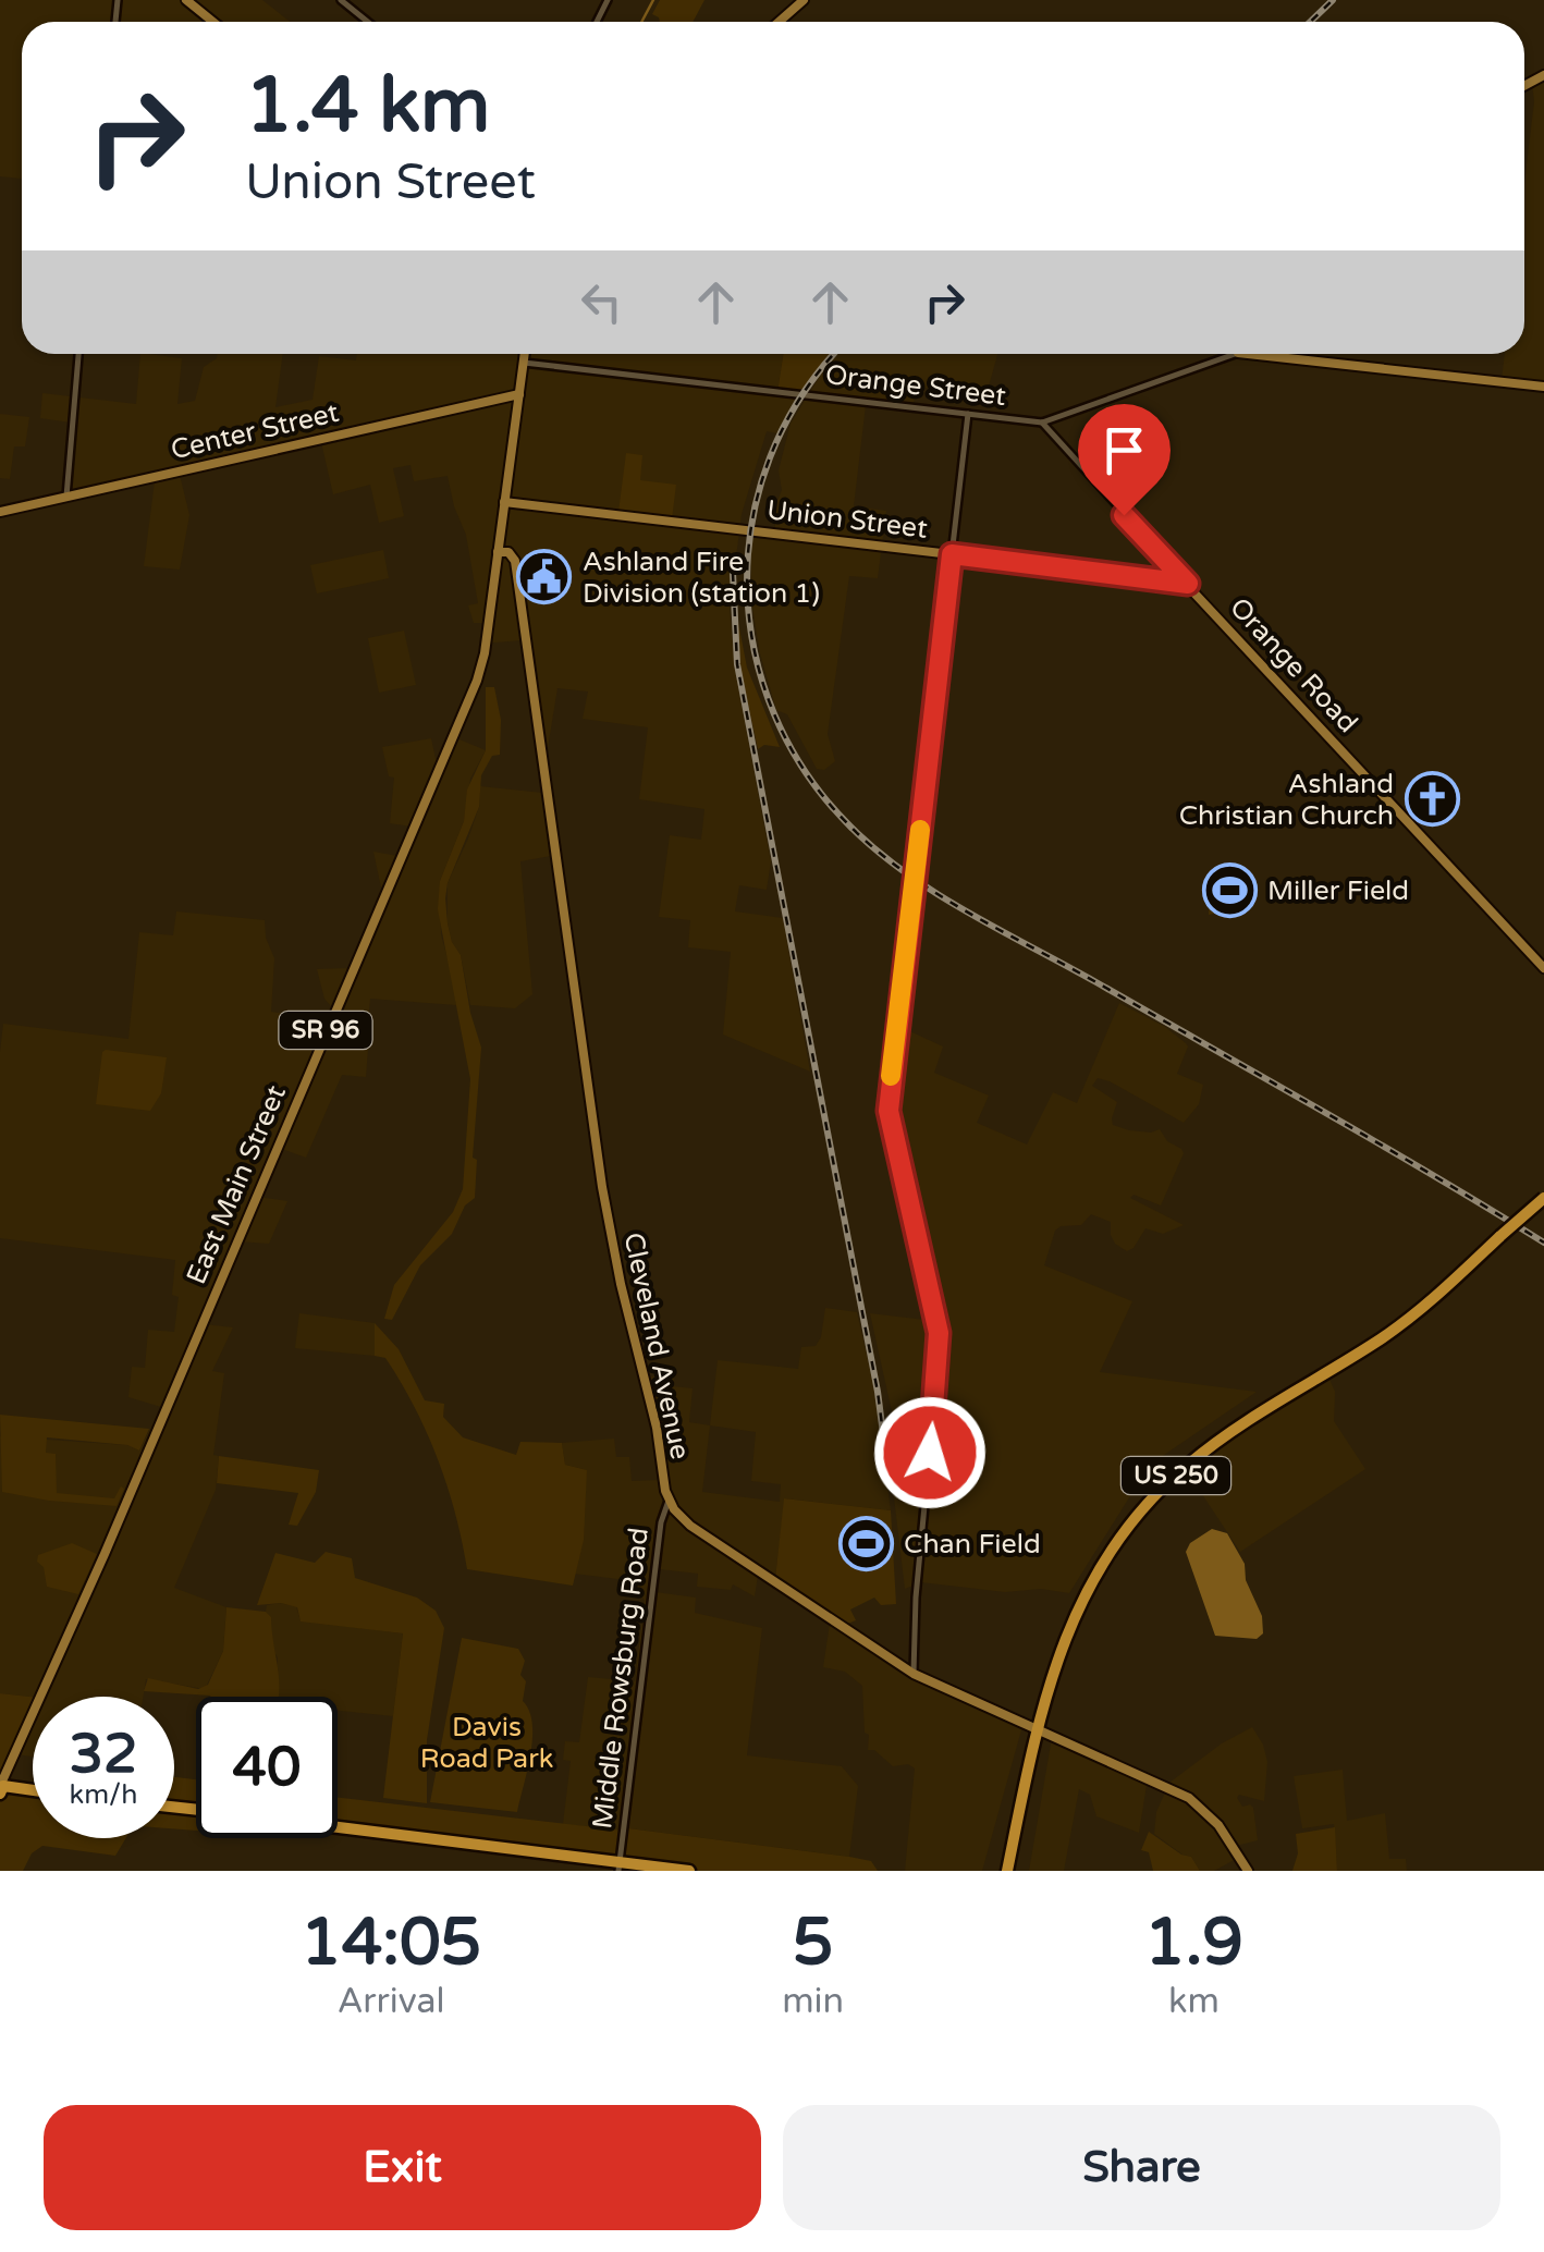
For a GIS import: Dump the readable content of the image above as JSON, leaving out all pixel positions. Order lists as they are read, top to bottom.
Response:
{
  "streets": {
    "highway": ["US 250"],
    "main road": [
      "Center Street",
      "Union Street",
      "Orange Road",
      "SR 96",
      "East Main Street",
      "Cleveland Avenue"
    ],
    "street": ["Orange Street", "Middle Rowsburg Road"]
  },
  "crossings": [
    ["Orange Street", "Orange Road"],
    ["Orange Street", "East Main Street"],
    ["Center Street", "East Main Street"],
    ["Union Street", "Orange Road"],
    ["Union Street", "East Main Street"],
    ["East Main Street", "Cleveland Avenue"],
    ["Cleveland Avenue", "US 250"],
    ["Cleveland Avenue", "Middle Rowsburg Road"]
  ],
  "parks": ["Davis Road Park"],
  "places": {
    "public building": ["Ashland Fire Division (station 1)"],
    "church": ["Ashland Christian Church"],
    "sports": ["Miller Field", "Chan Field"]
  },
  "page": {
    "turn": ["1.4 km", "Union Street"],
    "speed": "32 km/h",
    "limit": "40",
    "eta": [
      "14:05",
      "Arrival",
      "5",
      "min",
      "1.9",
      "km"
    ],
    "buttons": ["Exit", "Share"]
  }
}
